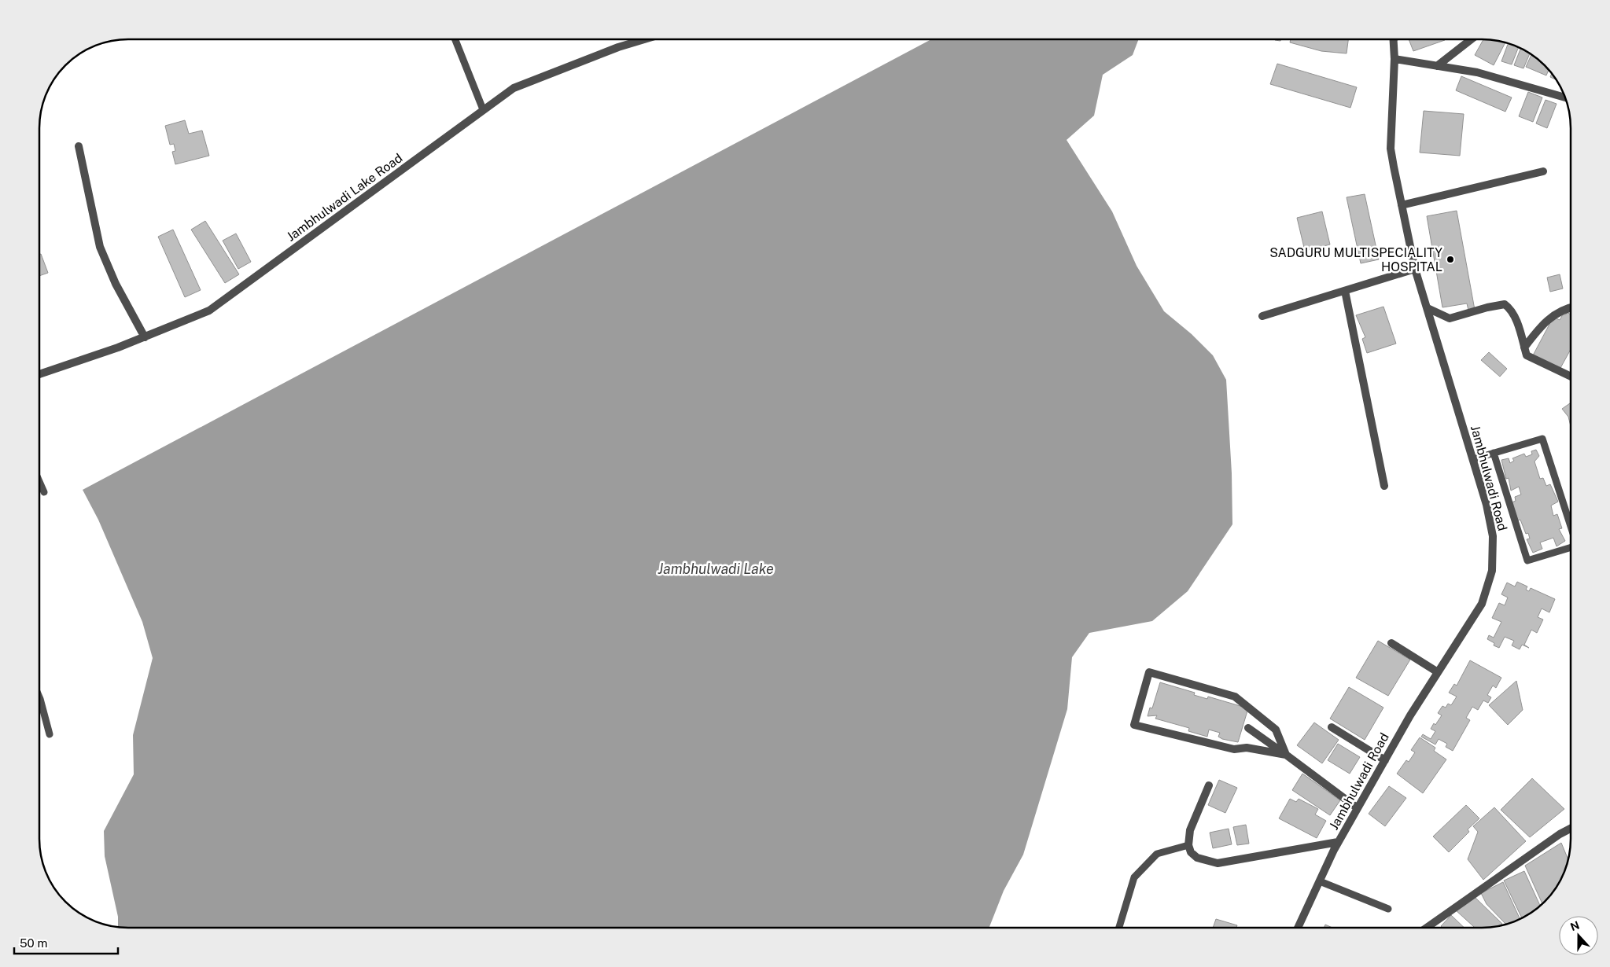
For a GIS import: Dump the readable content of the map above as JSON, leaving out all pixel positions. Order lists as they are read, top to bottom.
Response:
{
  "streets": {
    "street": ["Jambhulwadi Lake Road", "Jambhulwadi Road"]
  },
  "water": ["Jambhulwadi Lake"],
  "places": ["SADGURU MULTISPECIALITY HOSPITAL"],
  "scale_bar": "50 m",
  "north": "top"
}
